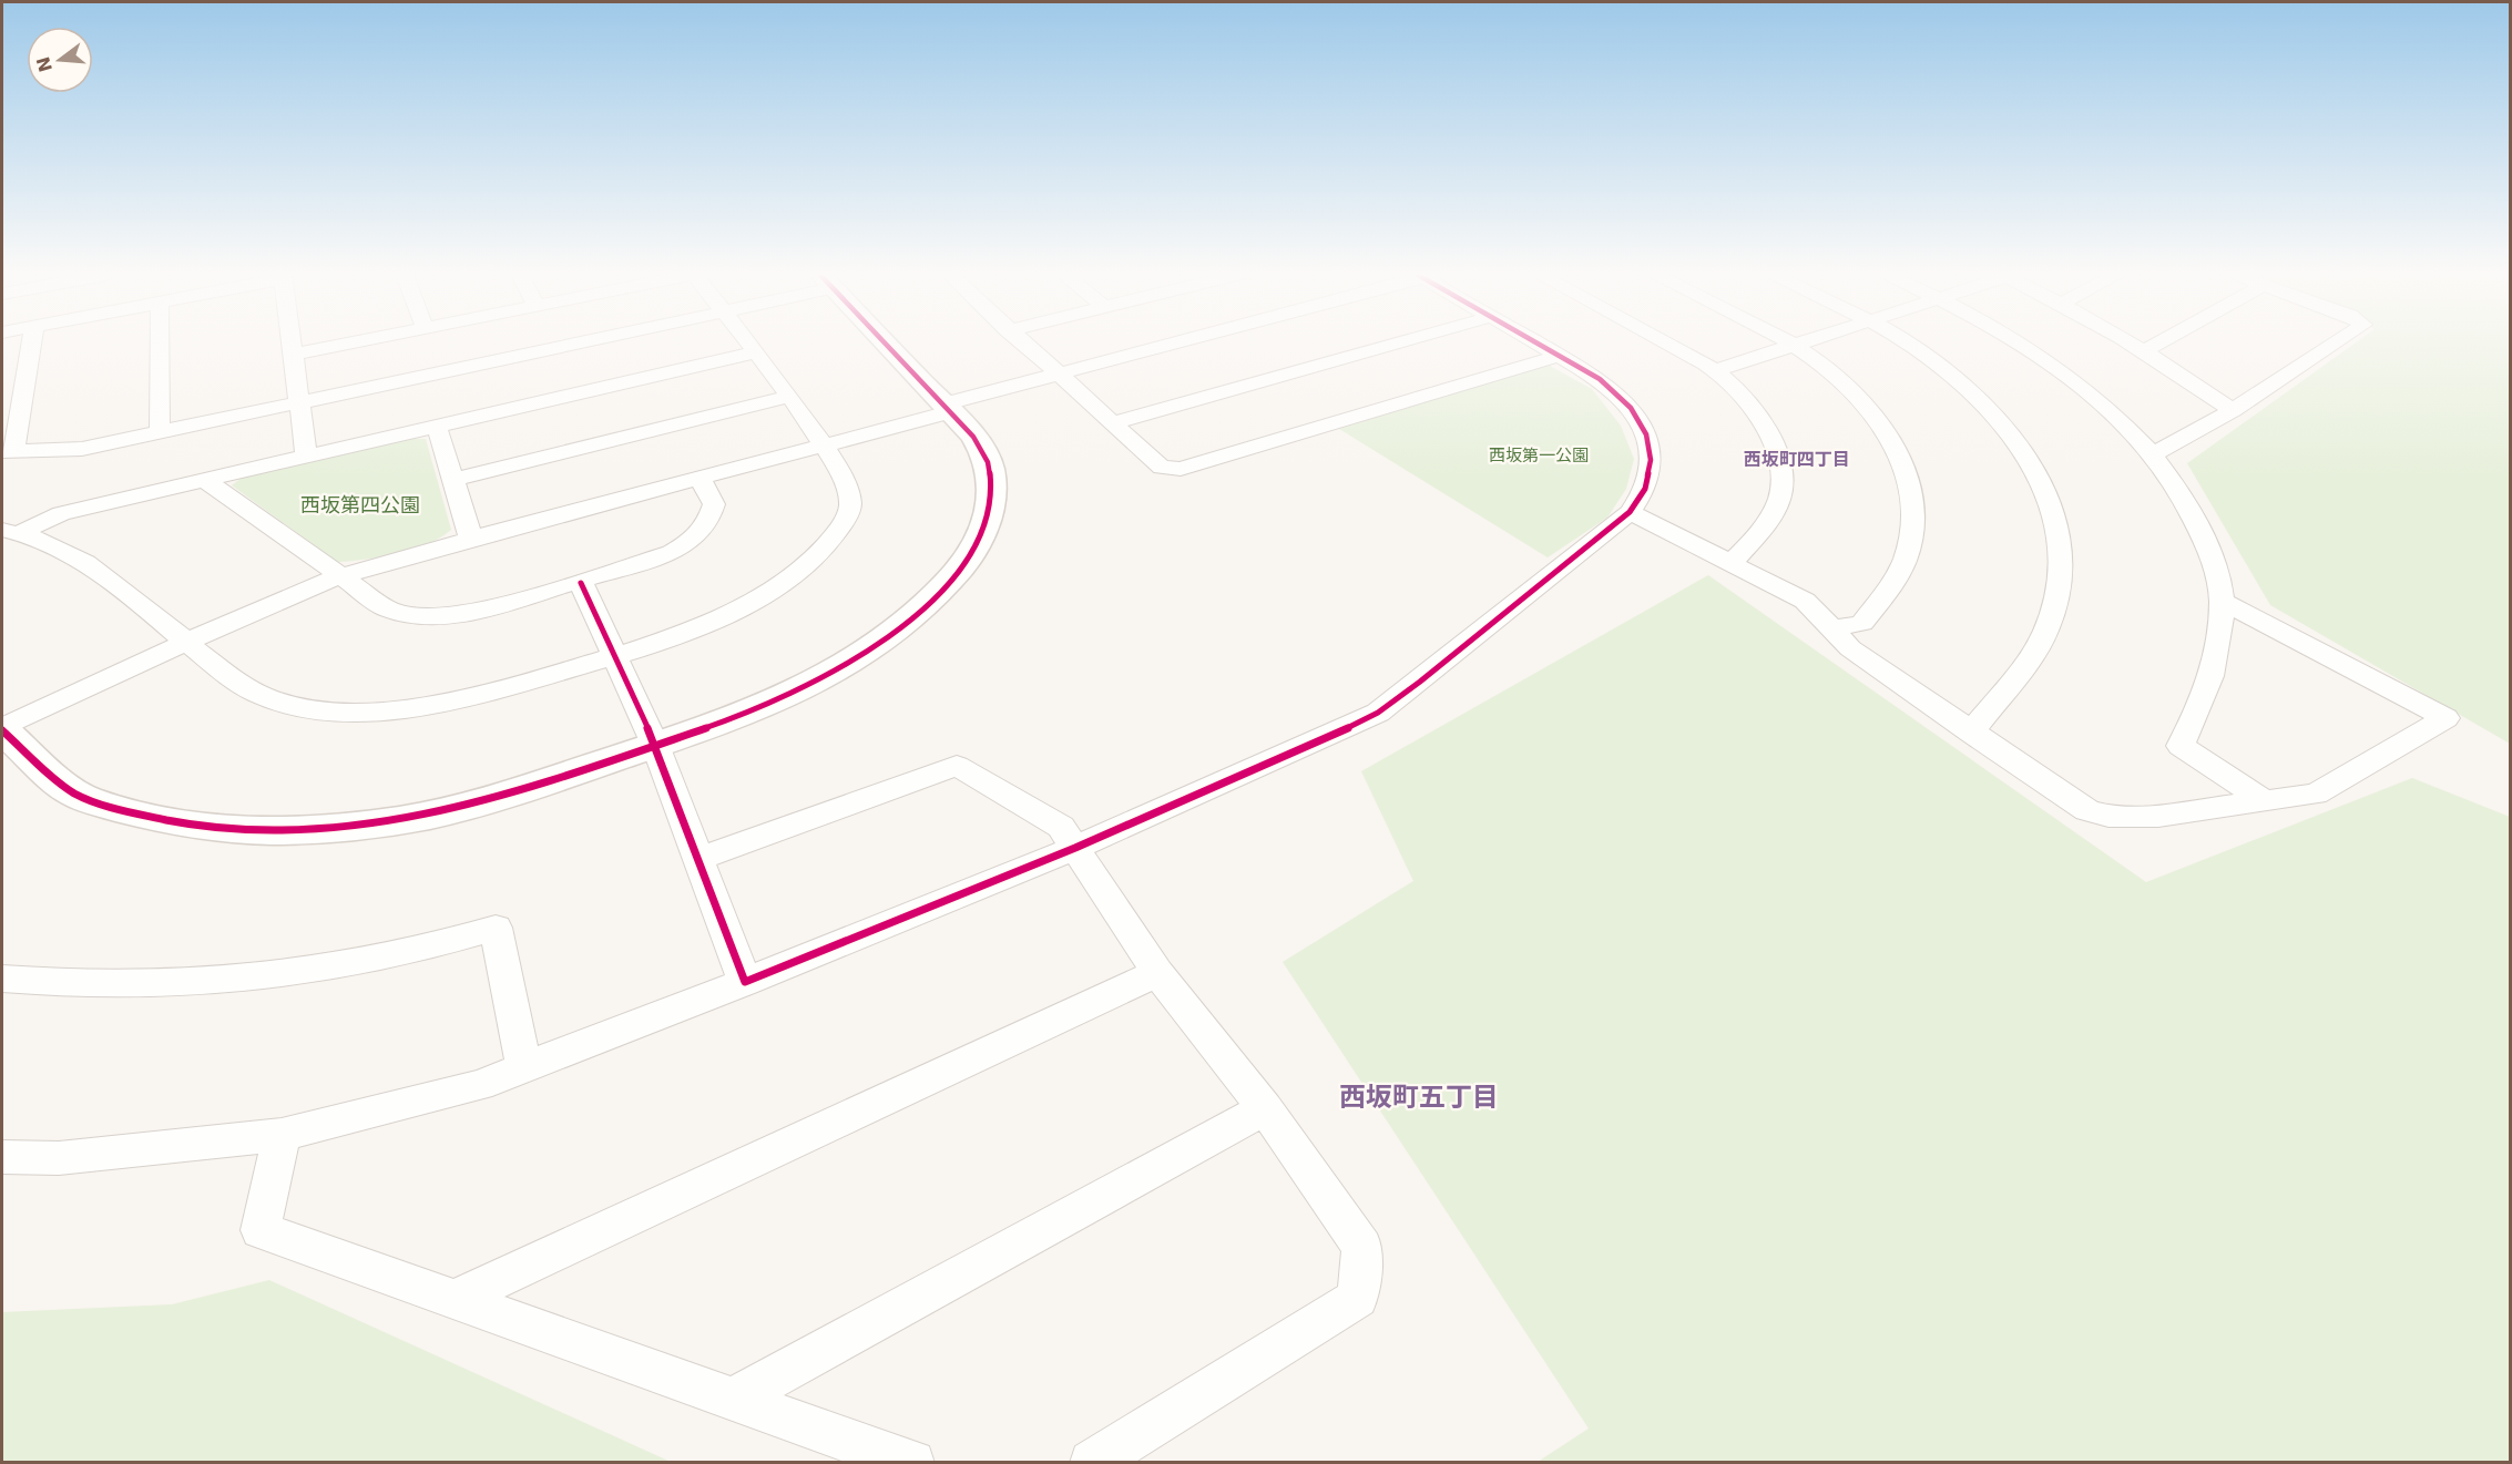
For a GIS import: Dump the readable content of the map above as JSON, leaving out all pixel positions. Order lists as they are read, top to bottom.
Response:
{
  "districts": ["西坂町四丁目", "西坂町五丁目"],
  "parks": ["西坂第一公園", "西坂第四公園"],
  "north": "left"
}
